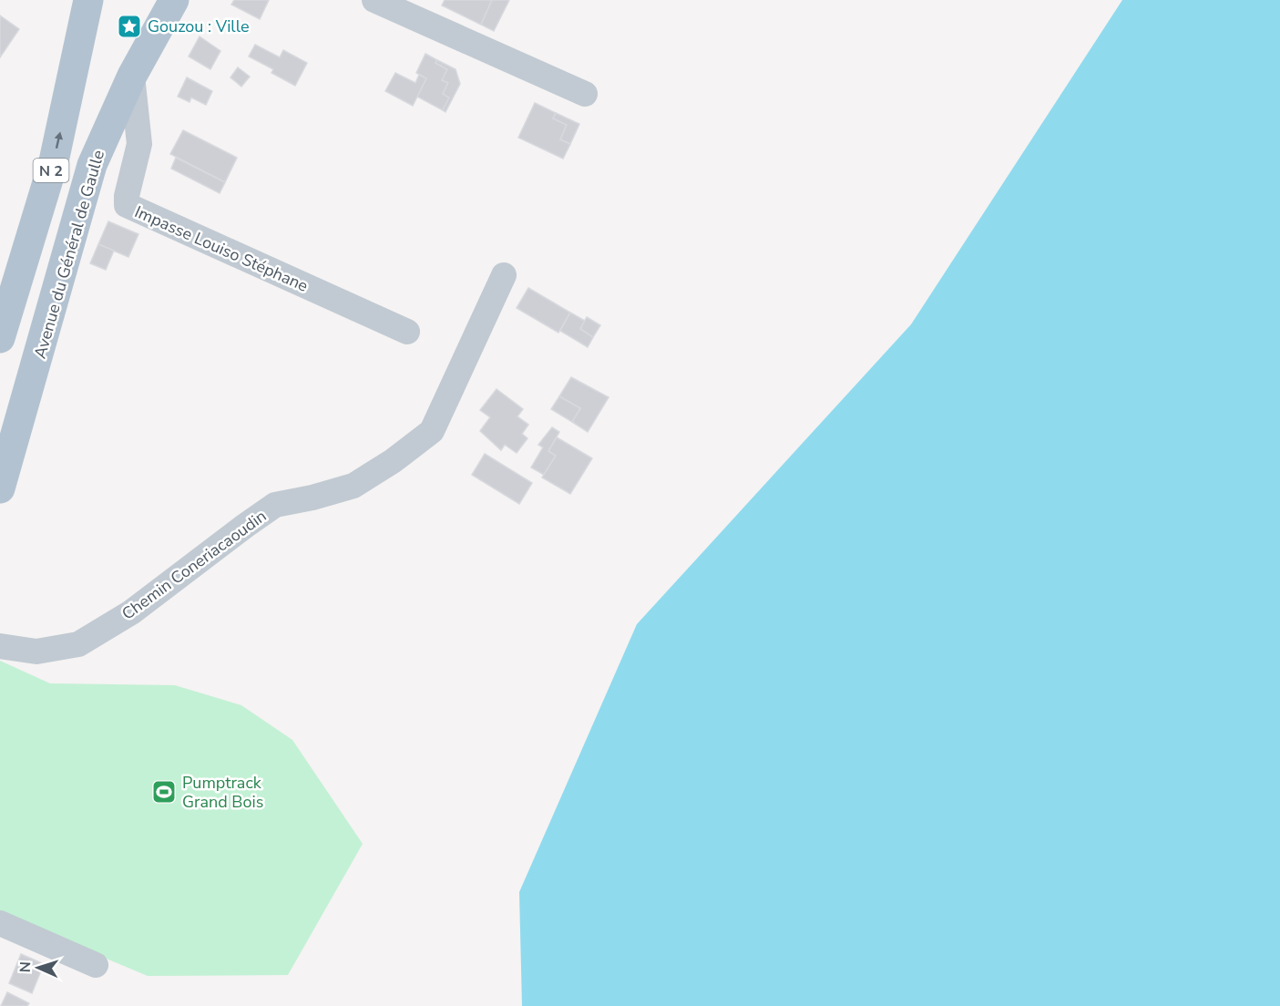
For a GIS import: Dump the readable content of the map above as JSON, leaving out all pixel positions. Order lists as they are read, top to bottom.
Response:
{
  "streets": {
    "main road": ["N 2", "Avenue du Général de Gaulle"],
    "street": ["Impasse Louiso Stéphane", "Chemin Coneriacaoudin"]
  },
  "crossings": [
    ["Impasse Louiso Stéphane", "Avenue du Général de Gaulle"]
  ],
  "places": {
    "place": ["Gouzou : Ville"],
    "sports": ["Pumptrack Grand Bois"]
  },
  "north": "left"
}
